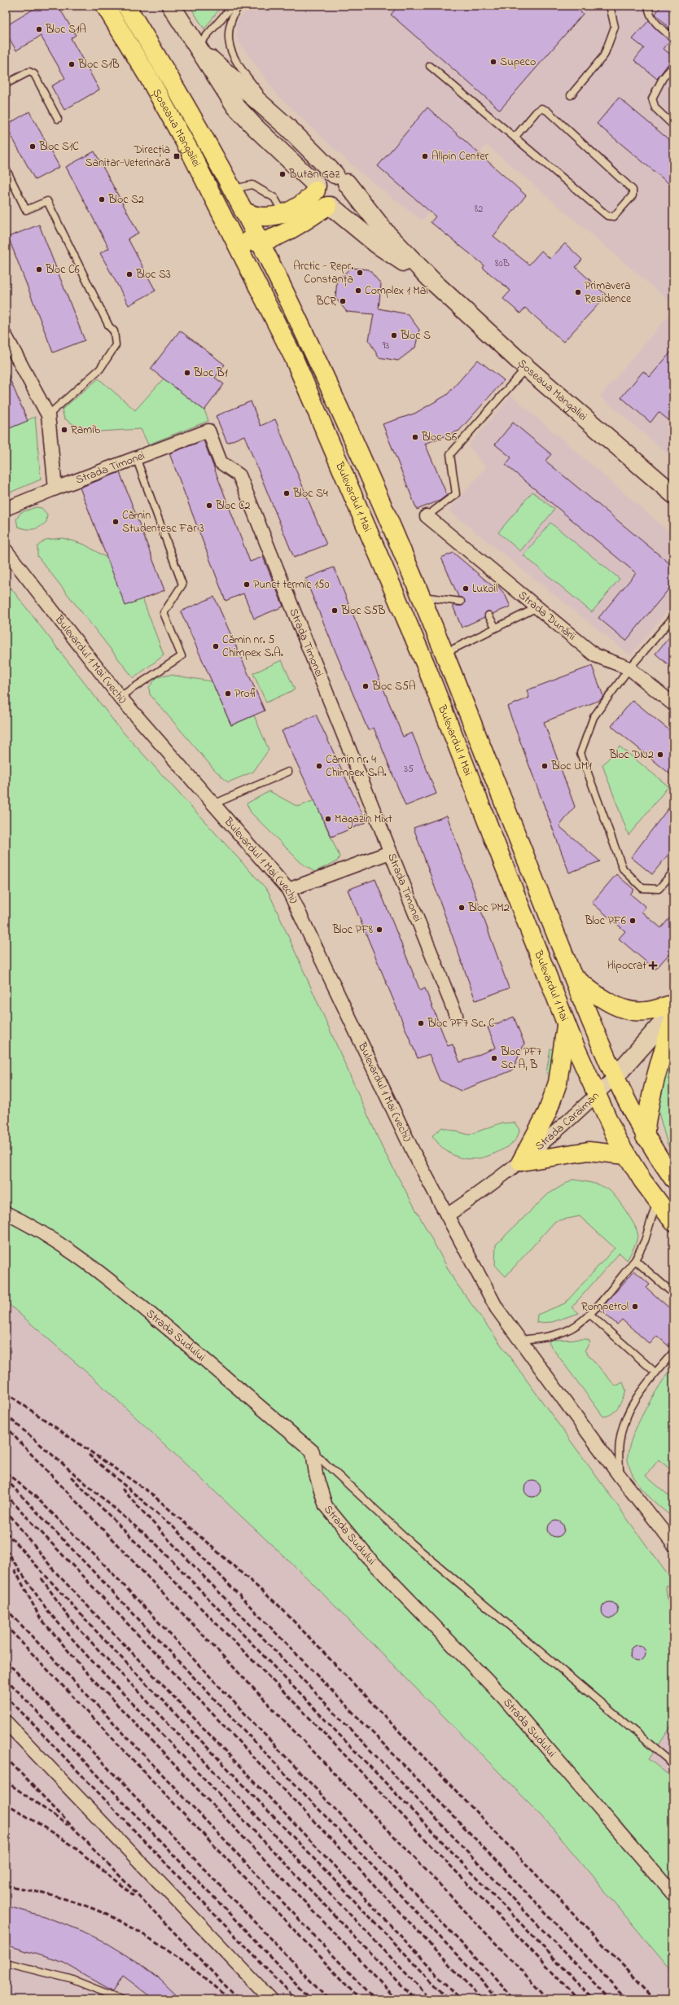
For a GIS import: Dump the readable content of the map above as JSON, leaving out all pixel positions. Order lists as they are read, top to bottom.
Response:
{
  "streets": {
    "main road": ["Șoseaua Mangaliei", "Bulevardul 1 Mai"],
    "street": [
      "Strada Timonei",
      "Strada Dunării",
      "Bulevardul 1 Mai (vechi)",
      "Strada Caraiman",
      "Strada Sudului"
    ]
  },
  "crossings": [
    ["Șoseaua Mangaliei", "Bulevardul 1 Mai"],
    ["Bulevardul 1 Mai", "Strada Caraiman"],
    ["Bulevardul 1 Mai (vechi)", "Strada Caraiman"]
  ],
  "places": {
    "other": [
      "Bloc S1A",
      "Supeco",
      "Bloc S1B",
      "Bloc S1C",
      "Allpin Center",
      "Butan Gaz",
      "Bloc S2",
      "Bloc C6",
      "Arctic - Repr. Constanța",
      "Bloc S3",
      "Complex 1 Mai",
      "Primavera Residence",
      "BCR",
      "Bloc S",
      "Bloc B1",
      "Ramib",
      "Bloc S6",
      "Bloc S4",
      "Bloc C2",
      "Cămin Studențesc Far 3",
      "Punct termic 150",
      "Lukoil",
      "Bloc S5B",
      "Cămin nr. 5 Chimpex S.A.",
      "Bloc S5A",
      "Profi",
      "Bloc DN2",
      "Cămin nr. 4 Chimpex S.A.",
      "Bloc UM1",
      "Magazin Mixt",
      "Bloc PM2",
      "Bloc PF6",
      "Bloc PF8",
      "Bloc PF7 Sc. C",
      "Bloc PF7 Sc. A, B",
      "Rompetrol"
    ],
    "transit": ["Direcția Sanitar-Veterinară"],
    "health": ["Hipocrat"]
  },
  "house_numbers": [
    "82",
    "80B",
    "93",
    "35"
  ]
}
